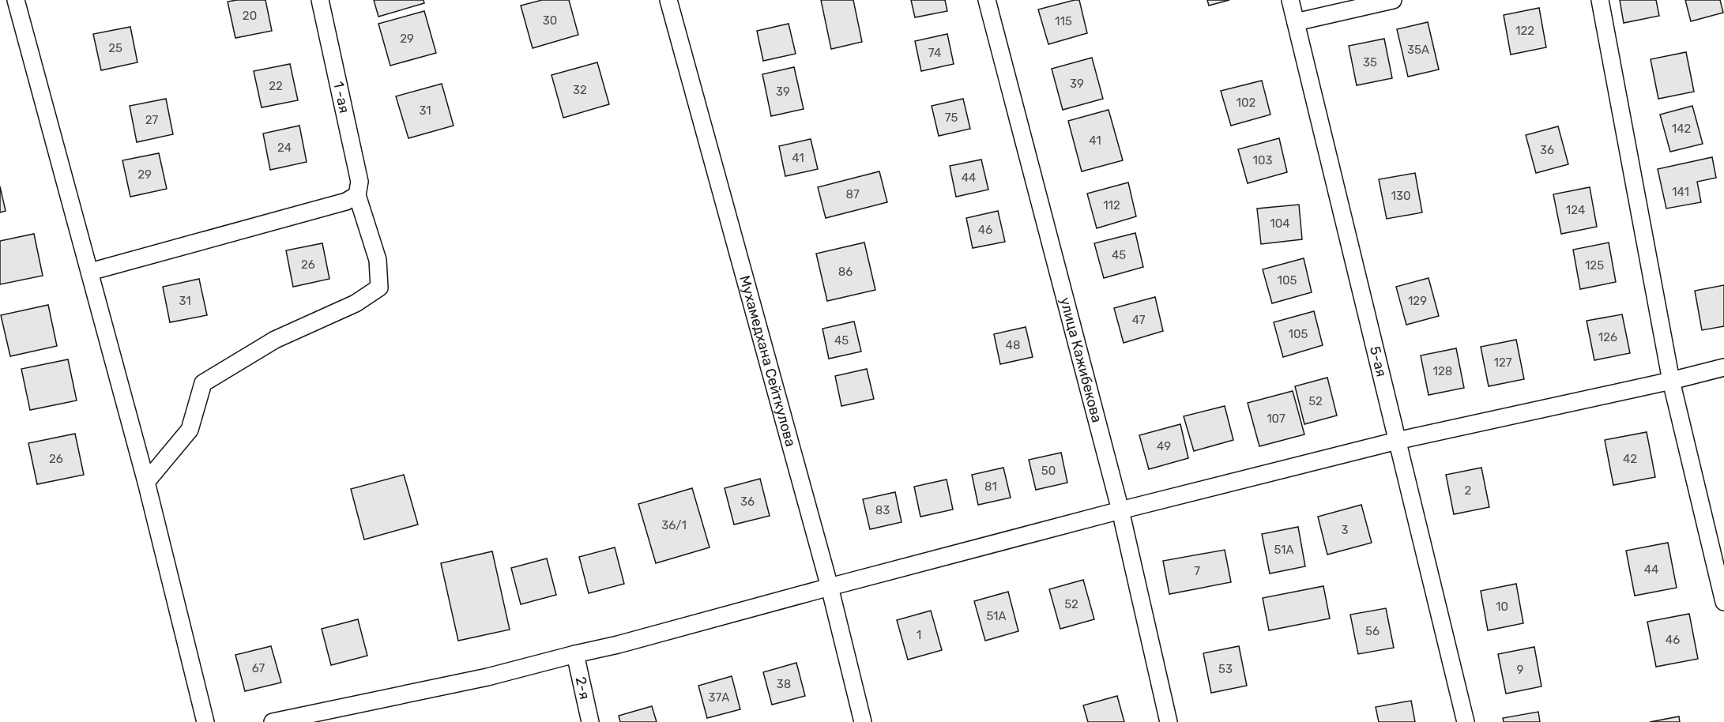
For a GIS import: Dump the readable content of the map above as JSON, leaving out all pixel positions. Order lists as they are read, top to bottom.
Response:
{
  "streets": {
    "street": [
      "1 -ая",
      "Мухамедхана Сейткулова",
      "улица Кажибекова",
      "5-ая",
      "2-я"
    ]
  },
  "house_numbers": [
    "20",
    "30",
    "115",
    "122",
    "29",
    "25",
    "35А",
    "74",
    "35",
    "39",
    "22",
    "32",
    "39",
    "102",
    "31",
    "75",
    "27",
    "142",
    "41",
    "24",
    "36",
    "41",
    "103",
    "29",
    "44",
    "141",
    "87",
    "130",
    "112",
    "124",
    "104",
    "46",
    "45",
    "26",
    "125",
    "86",
    "105",
    "31",
    "129",
    "47",
    "105",
    "126",
    "45",
    "48",
    "127",
    "128",
    "52",
    "107",
    "49",
    "26",
    "42",
    "50",
    "81",
    "2",
    "36",
    "83",
    "36/1",
    "3",
    "51А",
    "44",
    "7",
    "52",
    "10",
    "51А",
    "56",
    "1",
    "46",
    "67",
    "53",
    "9",
    "38",
    "37А"
  ]
}
